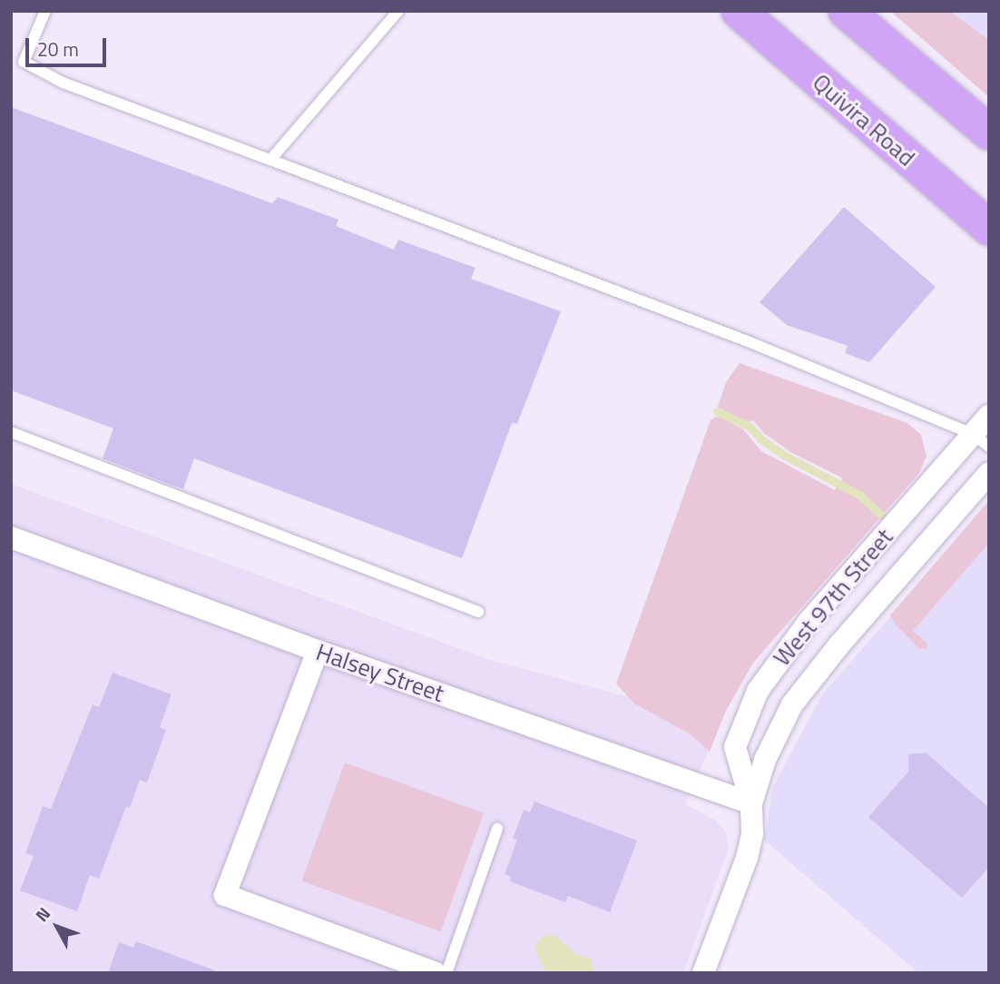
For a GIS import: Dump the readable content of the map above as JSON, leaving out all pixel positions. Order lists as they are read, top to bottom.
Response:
{
  "streets": {
    "main road": ["Quivira Road"],
    "street": ["West 97th Street", "Halsey Street"]
  },
  "crossings": [
    ["West 97th Street", "Halsey Street"]
  ],
  "scale_bar": "20 m",
  "north": "top left"
}
